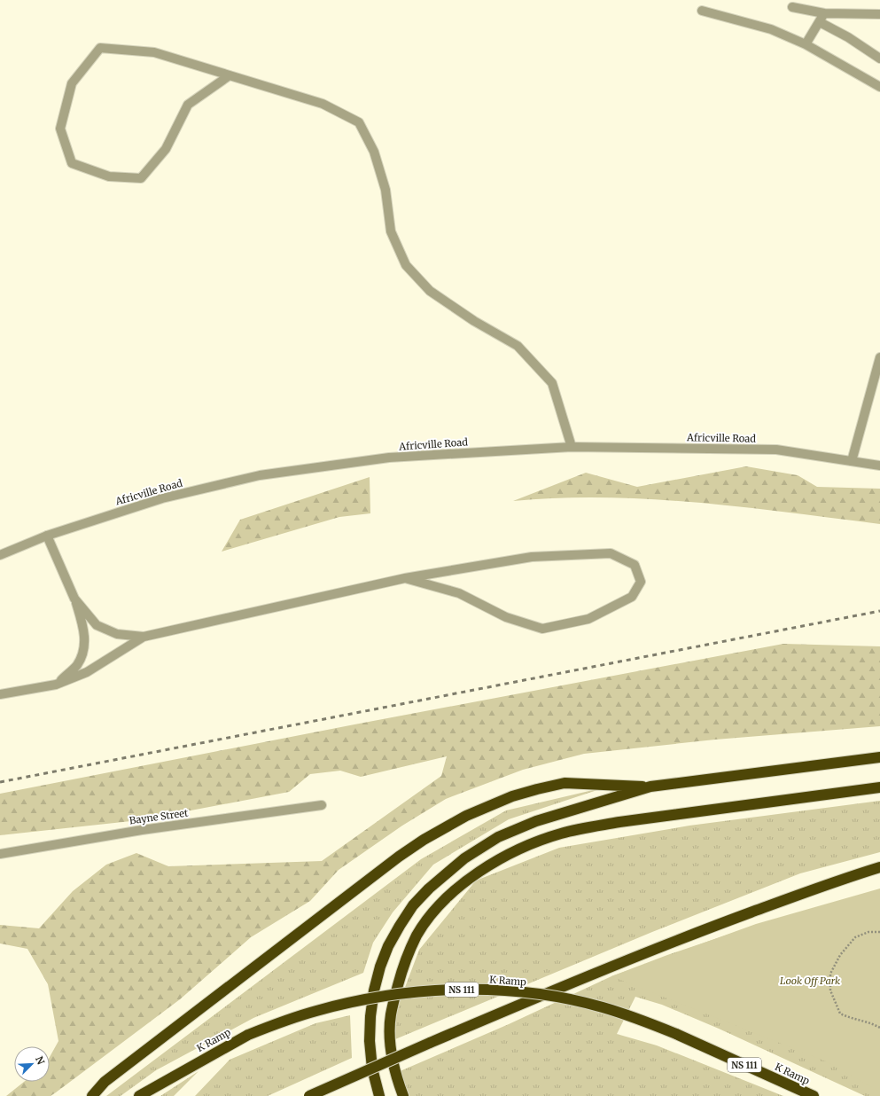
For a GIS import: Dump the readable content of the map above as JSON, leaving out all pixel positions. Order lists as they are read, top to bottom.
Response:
{
  "streets": {
    "highway": ["K Ramp", "NS 111"],
    "street": ["Africville Road", "Bayne Street"]
  },
  "parks": ["Look Off Park"],
  "north": "top right"
}
